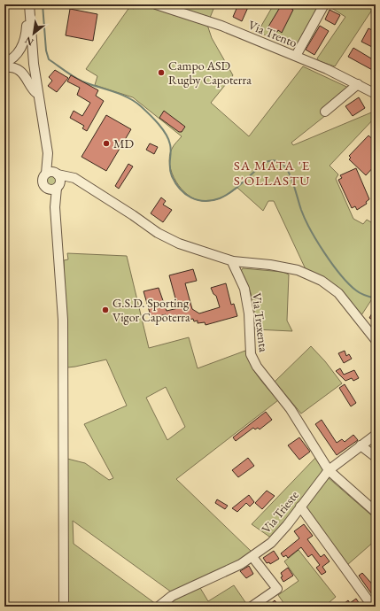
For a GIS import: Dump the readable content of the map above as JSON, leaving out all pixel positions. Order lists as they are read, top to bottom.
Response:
{
  "streets": {
    "street": ["Via Trento", "Via Trexenta", "Via Trieste"]
  },
  "crossings": [
    ["Via Trexenta", "Via Trieste"]
  ],
  "districts": ["SA MATA 'E S'OLLASTU"],
  "places": ["Campo ASD Rugby Capoterra", "MD", "G.S.D. Sporting Vigor Capoterra"],
  "north": "bottom left"
}
